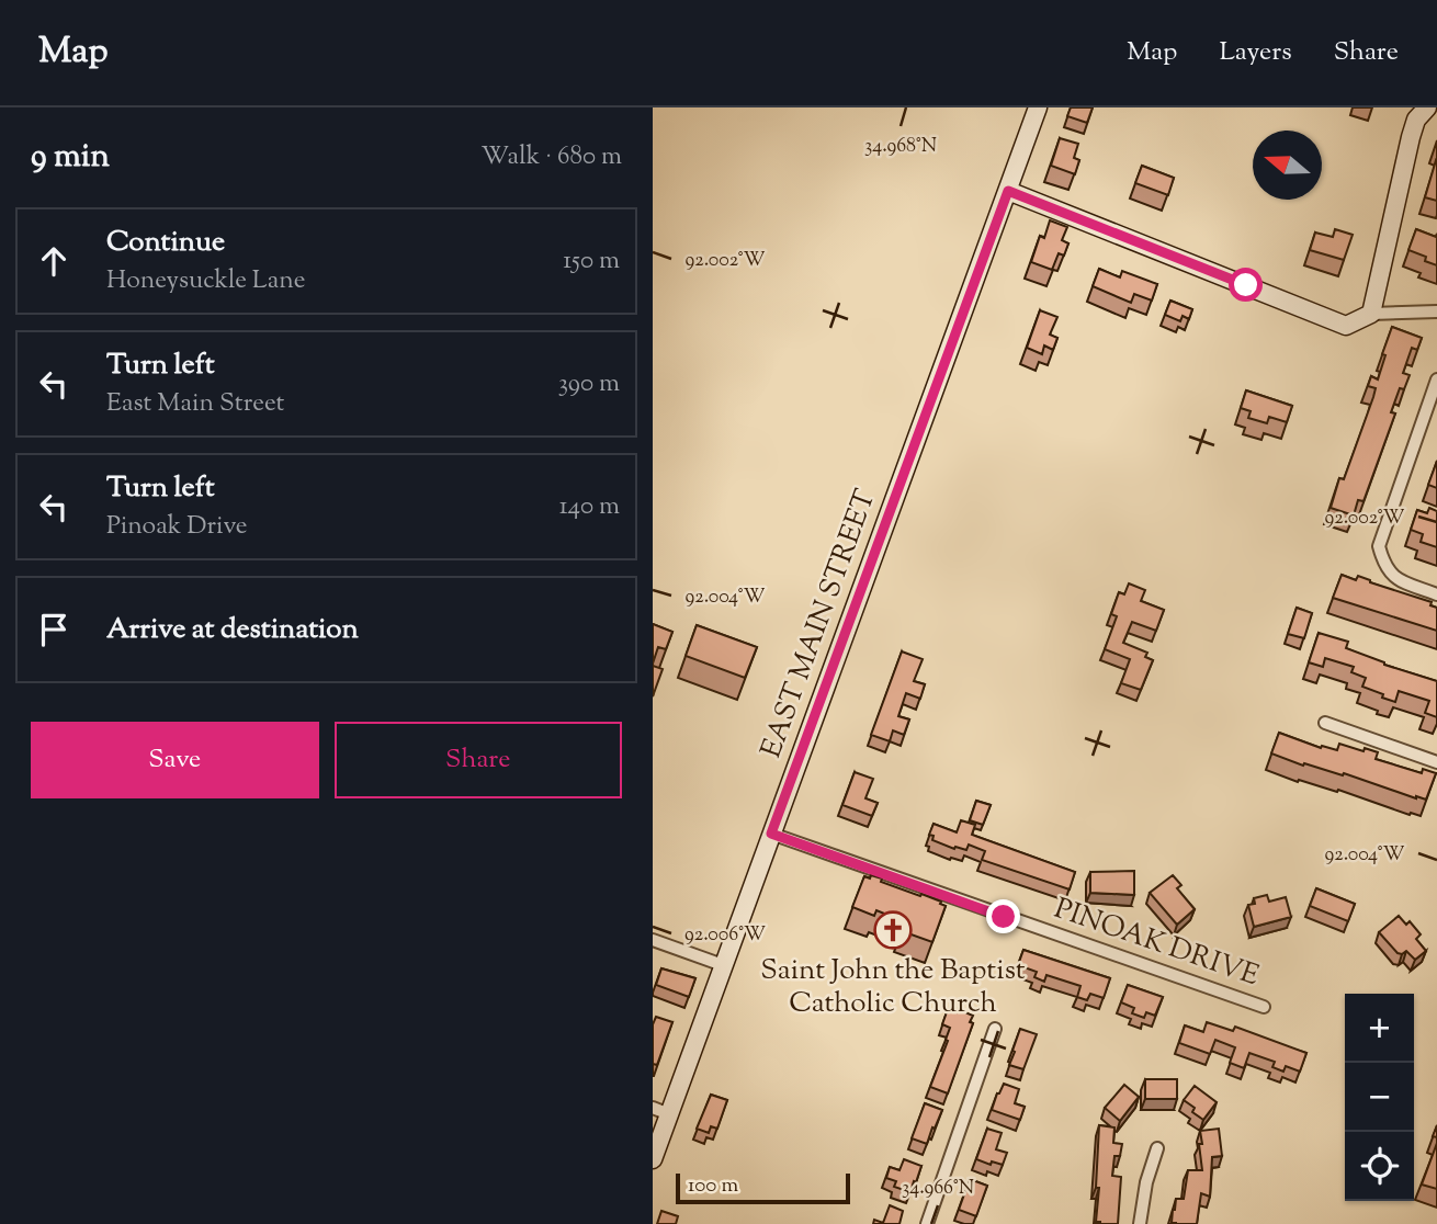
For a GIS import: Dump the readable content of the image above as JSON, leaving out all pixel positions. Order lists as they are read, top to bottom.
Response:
{
  "streets": {
    "street": ["EAST MAIN STREET", "PINOAK DRIVE"]
  },
  "crossings": [
    ["EAST MAIN STREET", "PINOAK DRIVE"]
  ],
  "places": {
    "church": ["Saint John the Baptist Catholic Church"]
  },
  "scale_bar": "100 m",
  "north": "left",
  "page": {
    "header": "Map",
    "nav": ["Map", "Layers", "Share"],
    "heading": ["9 min", "Walk · 680 m"],
    "list": [
      ["Continue", "Honeysuckle Lane", "150 m"],
      ["Turn left", "East Main Street", "390 m"],
      ["Turn left", "Pinoak Drive", "140 m"],
      "Arrive at destination"
    ],
    "buttons": ["Save", "Share"],
    "map_buttons": ["+", "−"],
    "scale": "100 m"
  },
  "coordinates": [
    "34.968°N",
    "92.002°W",
    "92.004°W",
    "92.006°W",
    "34.966°N"
  ]
}
